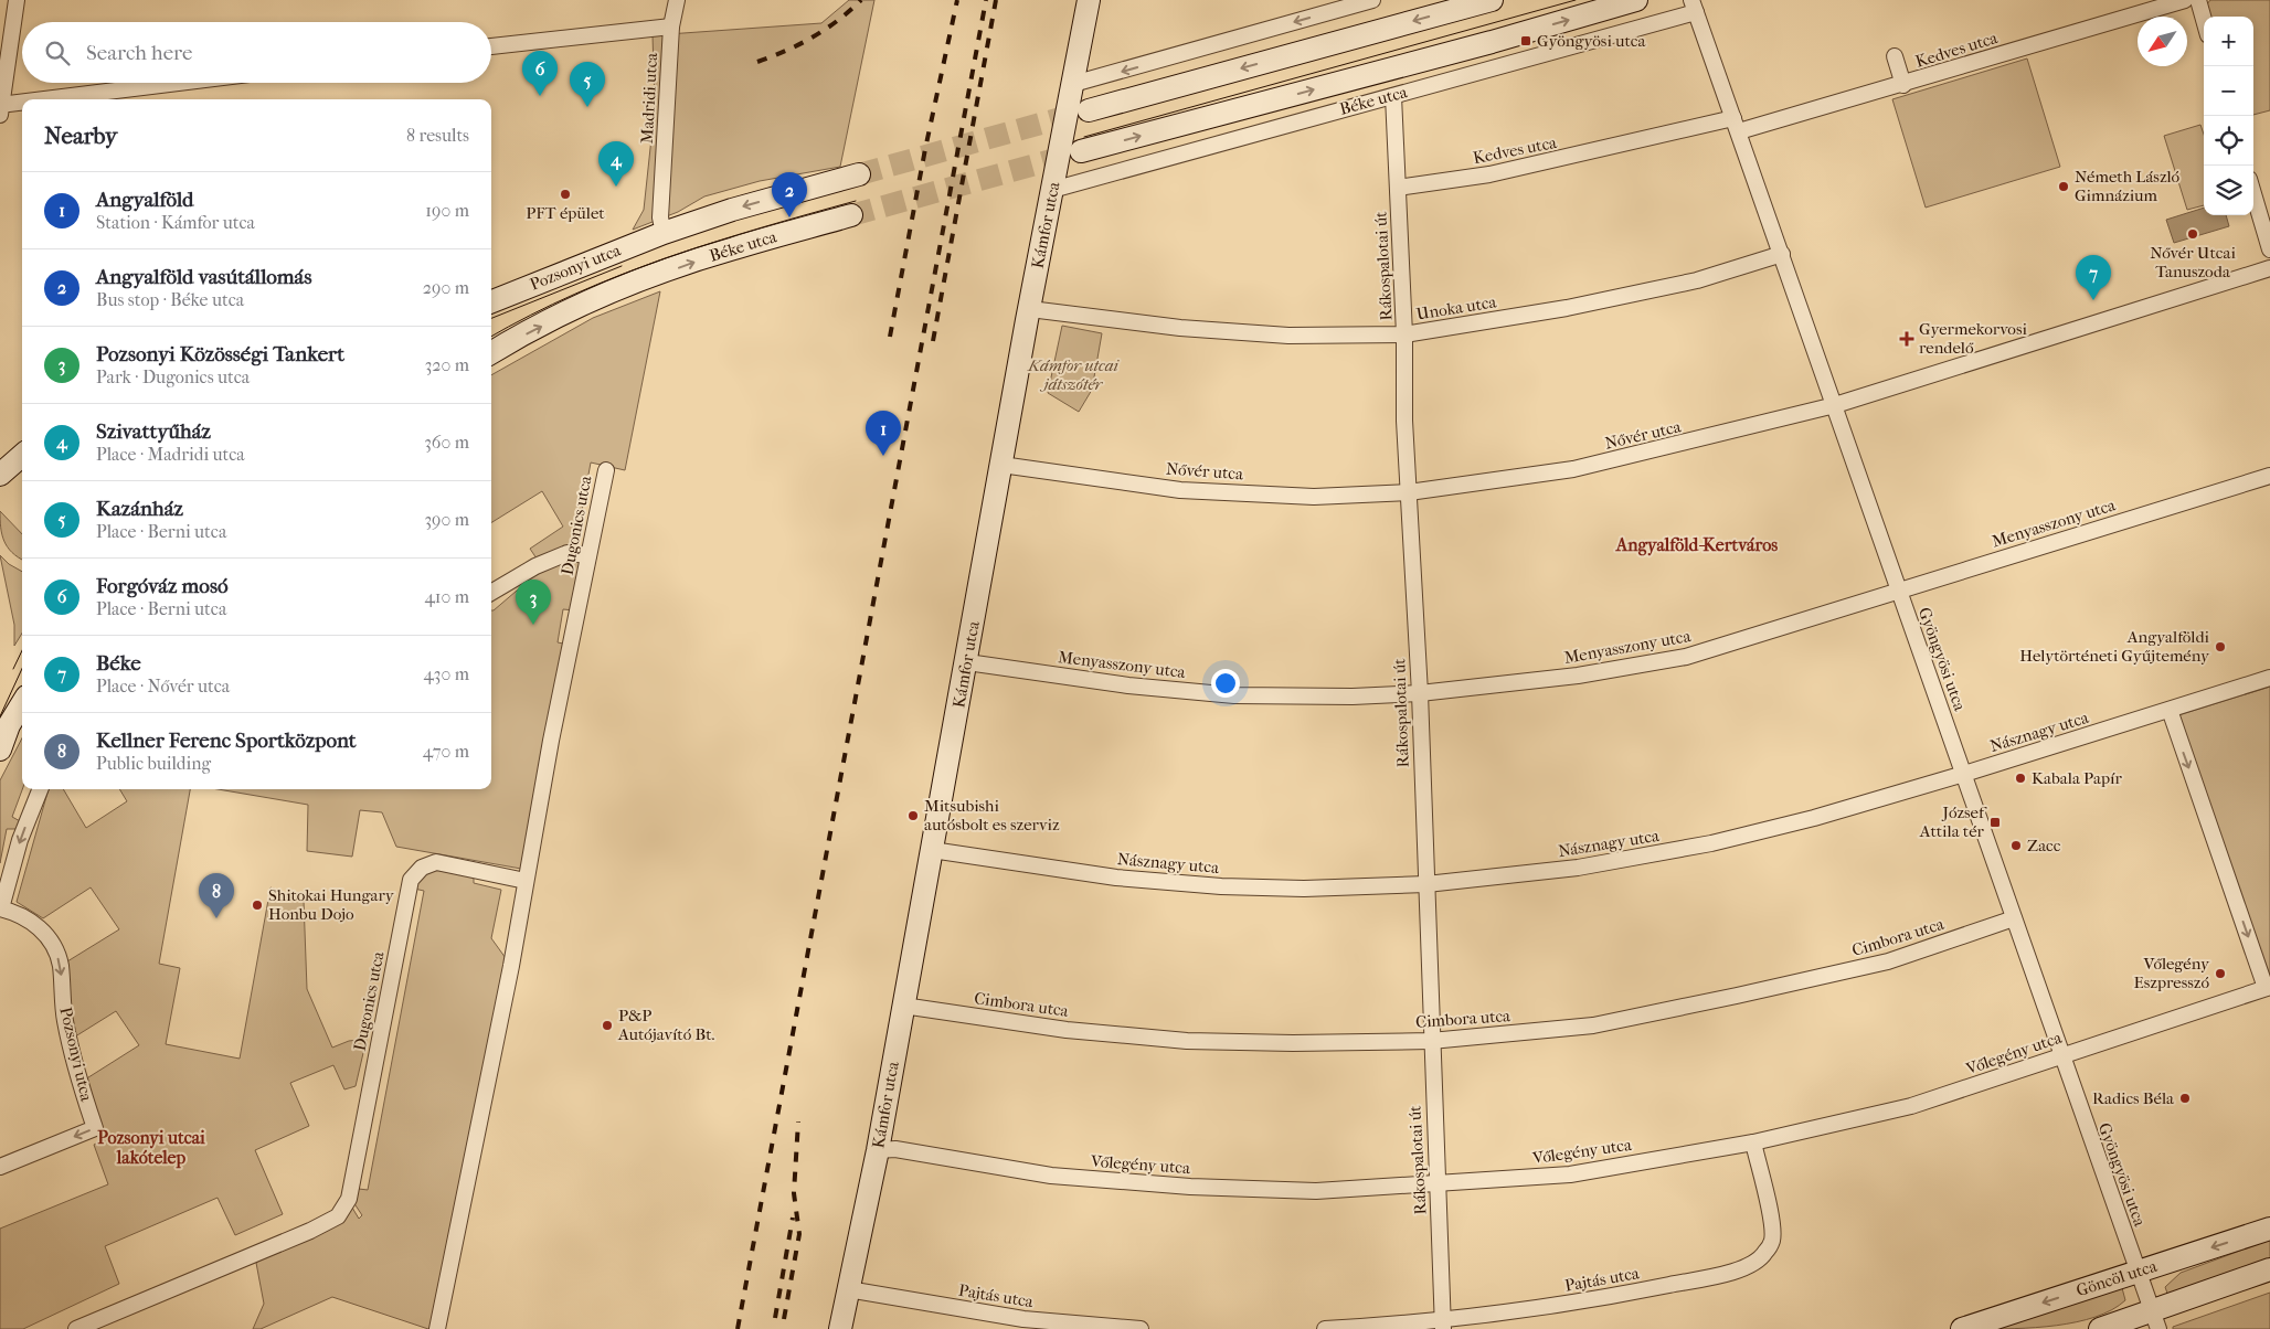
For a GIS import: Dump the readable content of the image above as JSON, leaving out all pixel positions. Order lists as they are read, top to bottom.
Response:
{
  "streets": {
    "main road": [
      "Béke utca",
      "Kámfor utca",
      "Pozsonyi utca",
      "Göncöl utca"
    ],
    "street": [
      "Kedves utca",
      "Madridi utca",
      "Rákospalotai út",
      "Unoka utca",
      "Nővér utca",
      "Menyasszony utca",
      "Dugonics utca",
      "Gyöngyösi utca",
      "Násznagy utca",
      "Cimbora utca",
      "Vőlegény utca",
      "Pajtás utca"
    ]
  },
  "crossings": [
    ["Kedves utca", "Rákospalotai út"],
    ["Kedves utca", "Gyöngyösi utca"],
    ["Madridi utca", "Pozsonyi utca"],
    ["Béke utca", "Kámfor utca"],
    ["Béke utca", "Rákospalotai út"],
    ["Béke utca", "Gyöngyösi utca"],
    ["Kámfor utca", "Unoka utca"],
    ["Kámfor utca", "Nővér utca"],
    ["Kámfor utca", "Menyasszony utca"],
    ["Kámfor utca", "Násznagy utca"],
    ["Kámfor utca", "Cimbora utca"],
    ["Kámfor utca", "Vőlegény utca"],
    ["Kámfor utca", "Pajtás utca"],
    ["Rákospalotai út", "Unoka utca"],
    ["Rákospalotai út", "Nővér utca"],
    ["Rákospalotai út", "Menyasszony utca"],
    ["Rákospalotai út", "Násznagy utca"],
    ["Rákospalotai út", "Cimbora utca"],
    ["Rákospalotai út", "Vőlegény utca"],
    ["Rákospalotai út", "Pajtás utca"],
    ["Unoka utca", "Gyöngyösi utca"],
    ["Nővér utca", "Gyöngyösi utca"],
    ["Menyasszony utca", "Gyöngyösi utca"],
    ["Gyöngyösi utca", "Násznagy utca"],
    ["Gyöngyösi utca", "Cimbora utca"],
    ["Gyöngyösi utca", "Vőlegény utca"],
    ["Gyöngyösi utca", "Göncöl utca"],
    ["Vőlegény utca", "Pajtás utca"]
  ],
  "districts": ["Angyalföld-Kertváros", "Pozsonyi utcai lakótelep"],
  "parks": ["Kámfor utcai játszótér"],
  "places": {
    "transit": ["Gyöngyösi utca", "József Attila tér"],
    "other": [
      "Németh László Gimnázium",
      "PFT épület",
      "Nővér Utcai Tanuszoda",
      "Angyalföldi Helytörténeti Gyűjtemény",
      "Kabala Papír",
      "Mitsubishi autósbolt es szerviz",
      "Zacc",
      "Shitokai Hungary Honbu Dojo",
      "Vőlegény Eszpresszó",
      "P&P Autójavító Bt.",
      "Radics Béla"
    ],
    "health": ["Gyermekorvosi rendelő"]
  },
  "north": "bottom left",
  "page": {
    "map_buttons": ["+", "−"],
    "search": "Search here",
    "pins": [
      "6",
      "5",
      "4",
      "2",
      "7",
      "1",
      "3",
      "8"
    ],
    "heading": ["Nearby", "8 results"],
    "list": [
      {
        "mark": "1",
        "name": "Angyalföld",
        "note": "Station · Kámfor utca",
        "value": "190 m"
      },
      {
        "mark": "2",
        "name": "Angyalföld vasútállomás",
        "note": "Bus stop · Béke utca",
        "value": "290 m"
      },
      {
        "mark": "3",
        "name": "Pozsonyi Közösségi Tankert",
        "note": "Park · Dugonics utca",
        "value": "320 m"
      },
      {
        "mark": "4",
        "name": "Szivattyűház",
        "note": "Place · Madridi utca",
        "value": "360 m"
      },
      {
        "mark": "5",
        "name": "Kazánház",
        "note": "Place · Berni utca",
        "value": "390 m"
      },
      {
        "mark": "6",
        "name": "Forgóváz mosó",
        "note": "Place · Berni utca",
        "value": "410 m"
      },
      {
        "mark": "7",
        "name": "Béke",
        "note": "Place · Nővér utca",
        "value": "430 m"
      },
      {
        "mark": "8",
        "name": "Kellner Ferenc Sportközpont",
        "note": "Public building",
        "value": "470 m"
      }
    ]
  }
}
